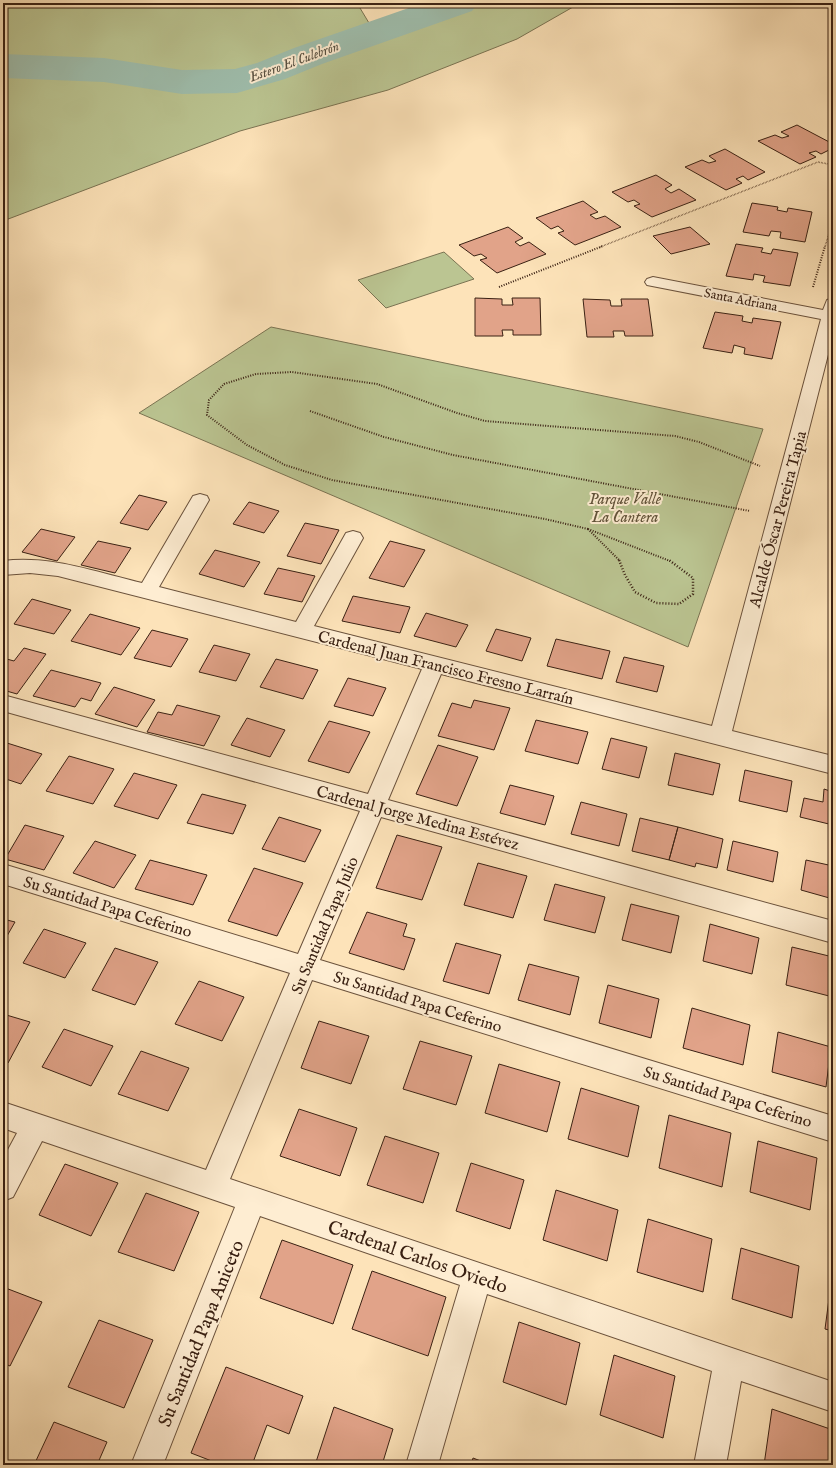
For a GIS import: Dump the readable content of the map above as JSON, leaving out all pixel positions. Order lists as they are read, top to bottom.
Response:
{
  "streets": {
    "street": [
      "Santa Adriana",
      "Alcalde Óscar Pereira Tapia",
      "Cardenal Juan Francisco Fresno Larraín",
      "Cardenal Jorge Medina Estévez",
      "Su Santidad Papa Ceferino",
      "Su Santidad Papa Julio",
      "Cardenal Carlos Oviedo",
      "Su Santidad Papa Aniceto"
    ]
  },
  "crossings": [
    ["Santa Adriana", "Alcalde Óscar Pereira Tapia"],
    ["Alcalde Óscar Pereira Tapia", "Cardenal Juan Francisco Fresno Larraín"],
    ["Cardenal Juan Francisco Fresno Larraín", "Su Santidad Papa Julio"],
    ["Cardenal Jorge Medina Estévez", "Su Santidad Papa Julio"],
    ["Su Santidad Papa Ceferino", "Su Santidad Papa Julio"],
    ["Su Santidad Papa Julio", "Cardenal Carlos Oviedo"],
    ["Cardenal Carlos Oviedo", "Su Santidad Papa Aniceto"]
  ],
  "water": ["Estero El Culebrón"],
  "parks": ["Parque Valle La Cantera"]
}
